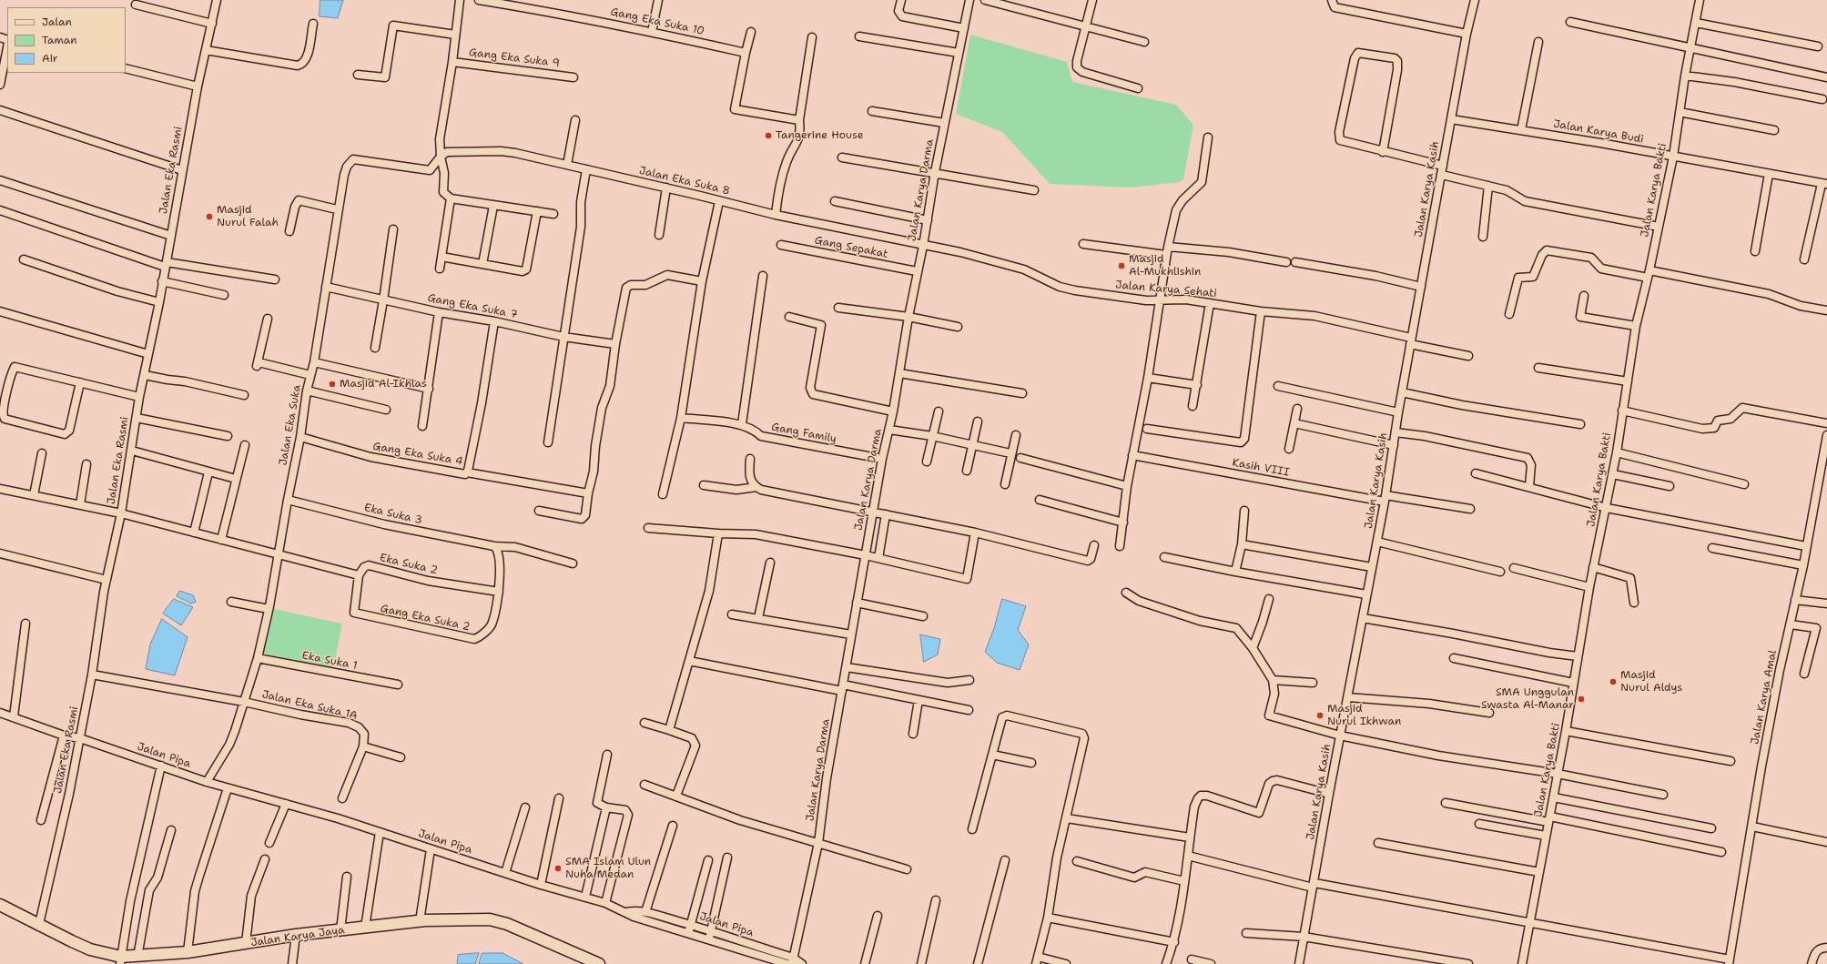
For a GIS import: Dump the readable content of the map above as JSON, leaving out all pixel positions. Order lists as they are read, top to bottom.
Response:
{
  "streets": {
    "main road": ["Jalan Karya Jaya"],
    "street": [
      "Gang Eka Suka 10",
      "Gang Eka Suka 9",
      "Jalan Karya Budi",
      "Jalan Eka Rasmi",
      "Jalan Eka Suka 8",
      "Jalan Karya Kasih",
      "Jalan Karya Darma",
      "Jalan Karya Bakti",
      "Gang Sepakat",
      "Jalan Karya Sehati",
      "Gang Eka Suka 7",
      "Jalan Eka Suka",
      "Gang Family",
      "Gang Eka Suka 4",
      "Kasih VIII",
      "Eka Suka 3",
      "Eka Suka 2",
      "Gang Eka Suka 2",
      "Eka Suka 1",
      "Jalan Karya Amal",
      "Jalan Eka Suka 1A",
      "Jalan Pipa"
    ]
  },
  "crossings": [
    ["Jalan Karya Budi", "Jalan Karya Kasih"],
    ["Jalan Karya Budi", "Jalan Karya Bakti"],
    ["Jalan Eka Rasmi", "Jalan Eka Suka 1A"],
    ["Jalan Eka Rasmi", "Jalan Pipa"],
    ["Jalan Eka Rasmi", "Jalan Karya Jaya"],
    ["Jalan Eka Suka 8", "Jalan Karya Darma"],
    ["Jalan Eka Suka 8", "Jalan Karya Sehati"],
    ["Jalan Eka Suka 8", "Jalan Eka Suka"],
    ["Jalan Karya Kasih", "Jalan Karya Sehati"],
    ["Jalan Karya Kasih", "Kasih VIII"],
    ["Jalan Karya Darma", "Gang Sepakat"],
    ["Jalan Karya Darma", "Jalan Karya Sehati"],
    ["Jalan Karya Darma", "Gang Family"],
    ["Jalan Karya Darma", "Jalan Pipa"],
    ["Gang Eka Suka 7", "Jalan Eka Suka"],
    ["Gang Eka Suka 7", "Gang Eka Suka 4"],
    ["Jalan Eka Suka", "Gang Eka Suka 4"],
    ["Jalan Eka Suka", "Eka Suka 3"],
    ["Jalan Eka Suka", "Eka Suka 1"],
    ["Jalan Eka Suka", "Jalan Eka Suka 1A"],
    ["Jalan Eka Suka", "Jalan Pipa"],
    ["Eka Suka 2", "Gang Eka Suka 2"]
  ],
  "places": [
    "Tangerine House",
    "Masjid Nurul Falah",
    "Masjid Al-Mukhlishin",
    "Masjid Al-Ikhlas",
    "Masjid Nurul Aldys",
    "SMA Unggulan Swasta Al-Manar",
    "Masjid Nurul Ikhwan",
    "SMA Islam Ulun Nuha Medan"
  ],
  "legend": ["Jalan", "Taman", "Air"]
}
